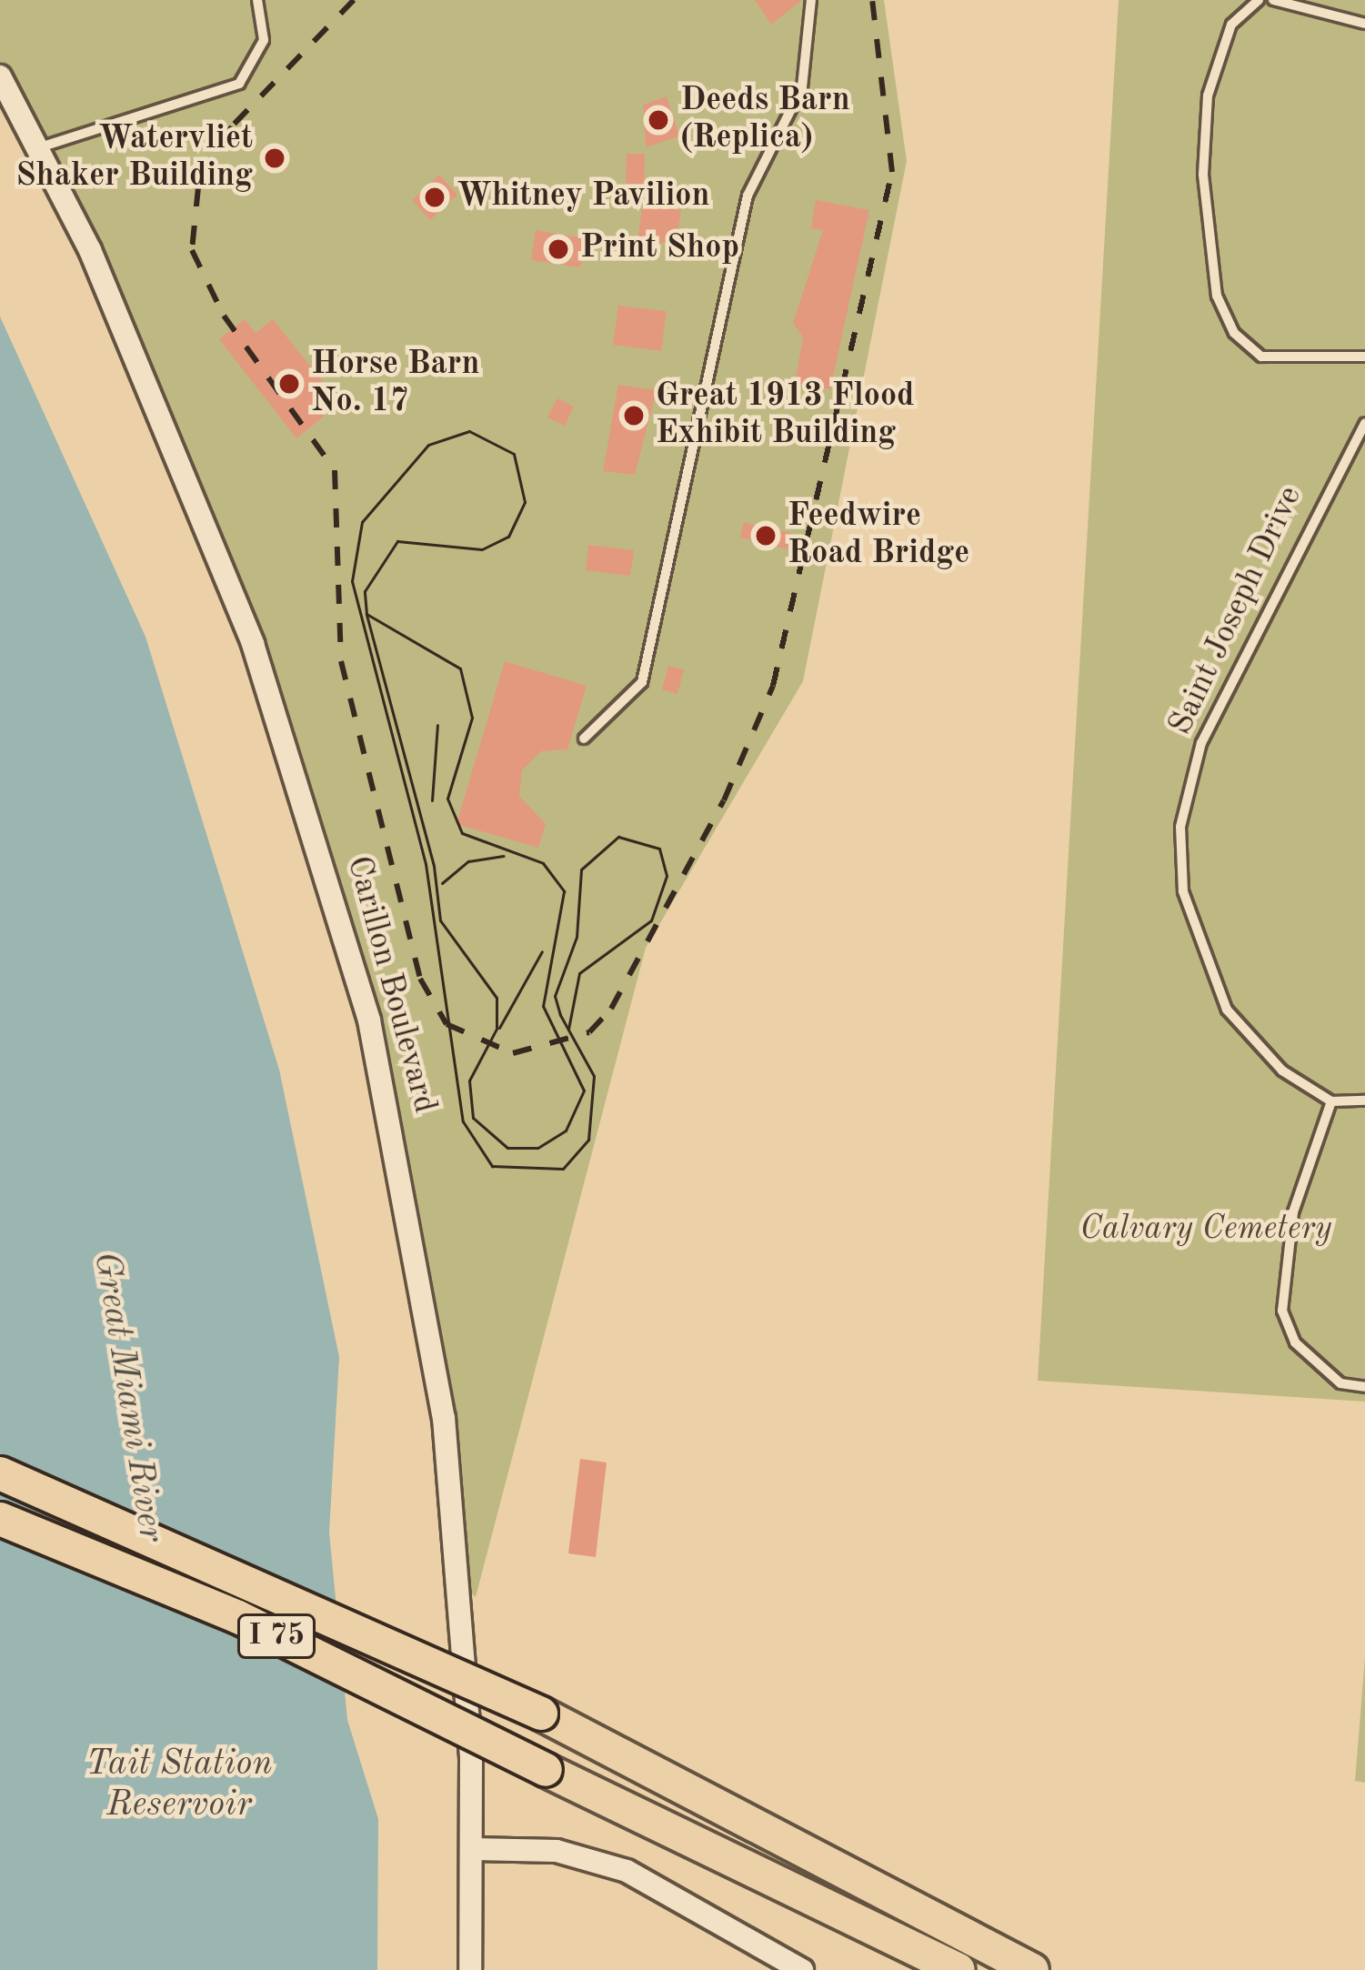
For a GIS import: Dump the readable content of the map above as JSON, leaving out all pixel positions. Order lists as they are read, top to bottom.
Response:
{
  "streets": {
    "highway": ["I 75"],
    "street": ["Carillon Boulevard"],
    "lane": ["Saint Joseph Drive"]
  },
  "water": ["Great Miami River", "Tait Station Reservoir"],
  "parks": ["Calvary Cemetery"],
  "places": [
    "Deeds Barn (Replica)",
    "Watervliet Shaker Building",
    "Whitney Pavilion",
    "Print Shop",
    "Horse Barn No. 17",
    "Great 1913 Flood Exhibit Building",
    "Feedwire Road Bridge"
  ]
}
